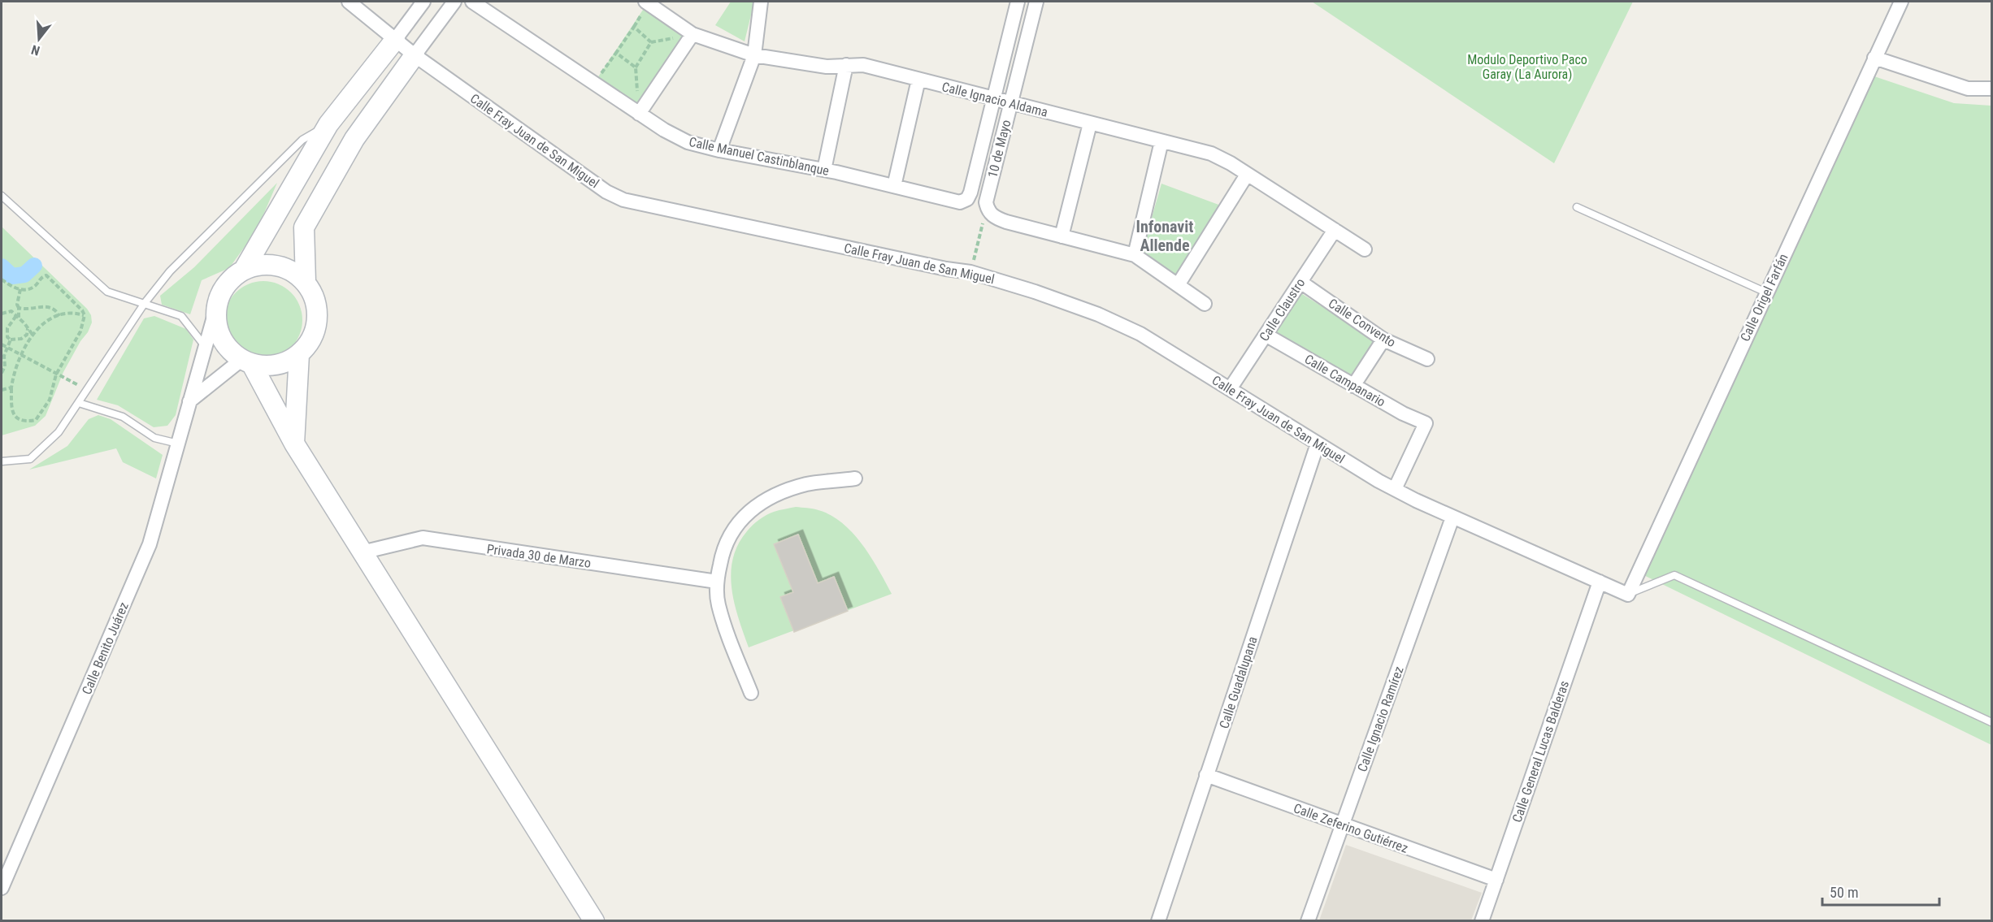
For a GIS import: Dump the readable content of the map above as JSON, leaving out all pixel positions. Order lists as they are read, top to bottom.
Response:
{
  "streets": {
    "street": [
      "Calle Ignacio Aldama",
      "Calle Fray Juan de San Miguel",
      "10 de Mayo",
      "Calle Manuel Castinblanque",
      "Calle Origel Farfán",
      "Calle Claustro",
      "Calle Convento",
      "Calle Campanario",
      "Privada 30 de Marzo",
      "Calle Benito Juárez",
      "Calle Guadalupana",
      "Calle Ignacio Ramírez",
      "Calle General Lucas Balderas",
      "Calle Zeferino Gutiérrez"
    ]
  },
  "crossings": [
    ["Calle Ignacio Aldama", "10 de Mayo"],
    ["Calle Ignacio Aldama", "Calle Claustro"],
    ["Calle Fray Juan de San Miguel", "Calle Origel Farfán"],
    ["Calle Fray Juan de San Miguel", "Calle Claustro"],
    ["Calle Fray Juan de San Miguel", "Calle Campanario"],
    ["Calle Fray Juan de San Miguel", "Calle Guadalupana"],
    ["Calle Fray Juan de San Miguel", "Calle Ignacio Ramírez"],
    ["Calle Fray Juan de San Miguel", "Calle General Lucas Balderas"],
    ["10 de Mayo", "Calle Manuel Castinblanque"],
    ["Calle Claustro", "Calle Convento"],
    ["Calle Claustro", "Calle Campanario"],
    ["Calle Guadalupana", "Calle Zeferino Gutiérrez"],
    ["Calle Ignacio Ramírez", "Calle Zeferino Gutiérrez"],
    ["Calle General Lucas Balderas", "Calle Zeferino Gutiérrez"]
  ],
  "districts": ["Infonavit Allende"],
  "parks": ["Modulo Deportivo Paco Garay (La Aurora)"],
  "scale_bar": "50 m",
  "north": "bottom"
}
